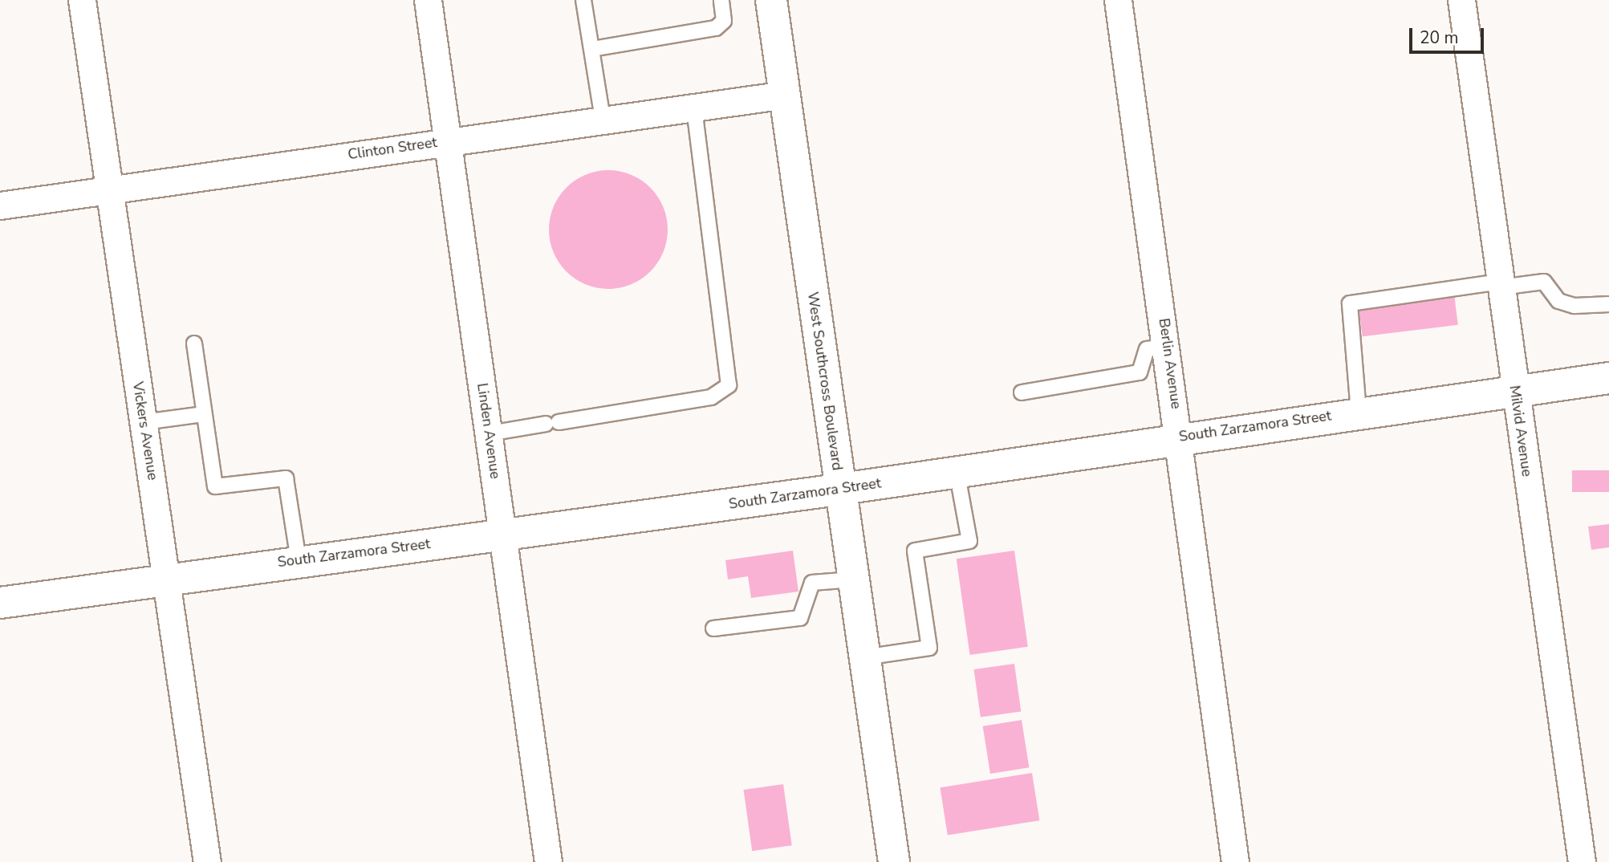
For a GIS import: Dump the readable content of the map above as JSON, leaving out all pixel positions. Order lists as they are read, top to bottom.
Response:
{
  "streets": {
    "main road": ["West Southcross Boulevard", "South Zarzamora Street"],
    "street": [
      "Clinton Street",
      "Berlin Avenue",
      "Vickers Avenue",
      "Linden Avenue",
      "Milvid Avenue"
    ]
  },
  "crossings": [
    ["Clinton Street", "West Southcross Boulevard"],
    ["Clinton Street", "Vickers Avenue"],
    ["Clinton Street", "Linden Avenue"],
    ["Berlin Avenue", "South Zarzamora Street"],
    ["West Southcross Boulevard", "South Zarzamora Street"],
    ["South Zarzamora Street", "Vickers Avenue"],
    ["South Zarzamora Street", "Linden Avenue"],
    ["South Zarzamora Street", "Milvid Avenue"]
  ],
  "scale_bar": "20 m"
}
